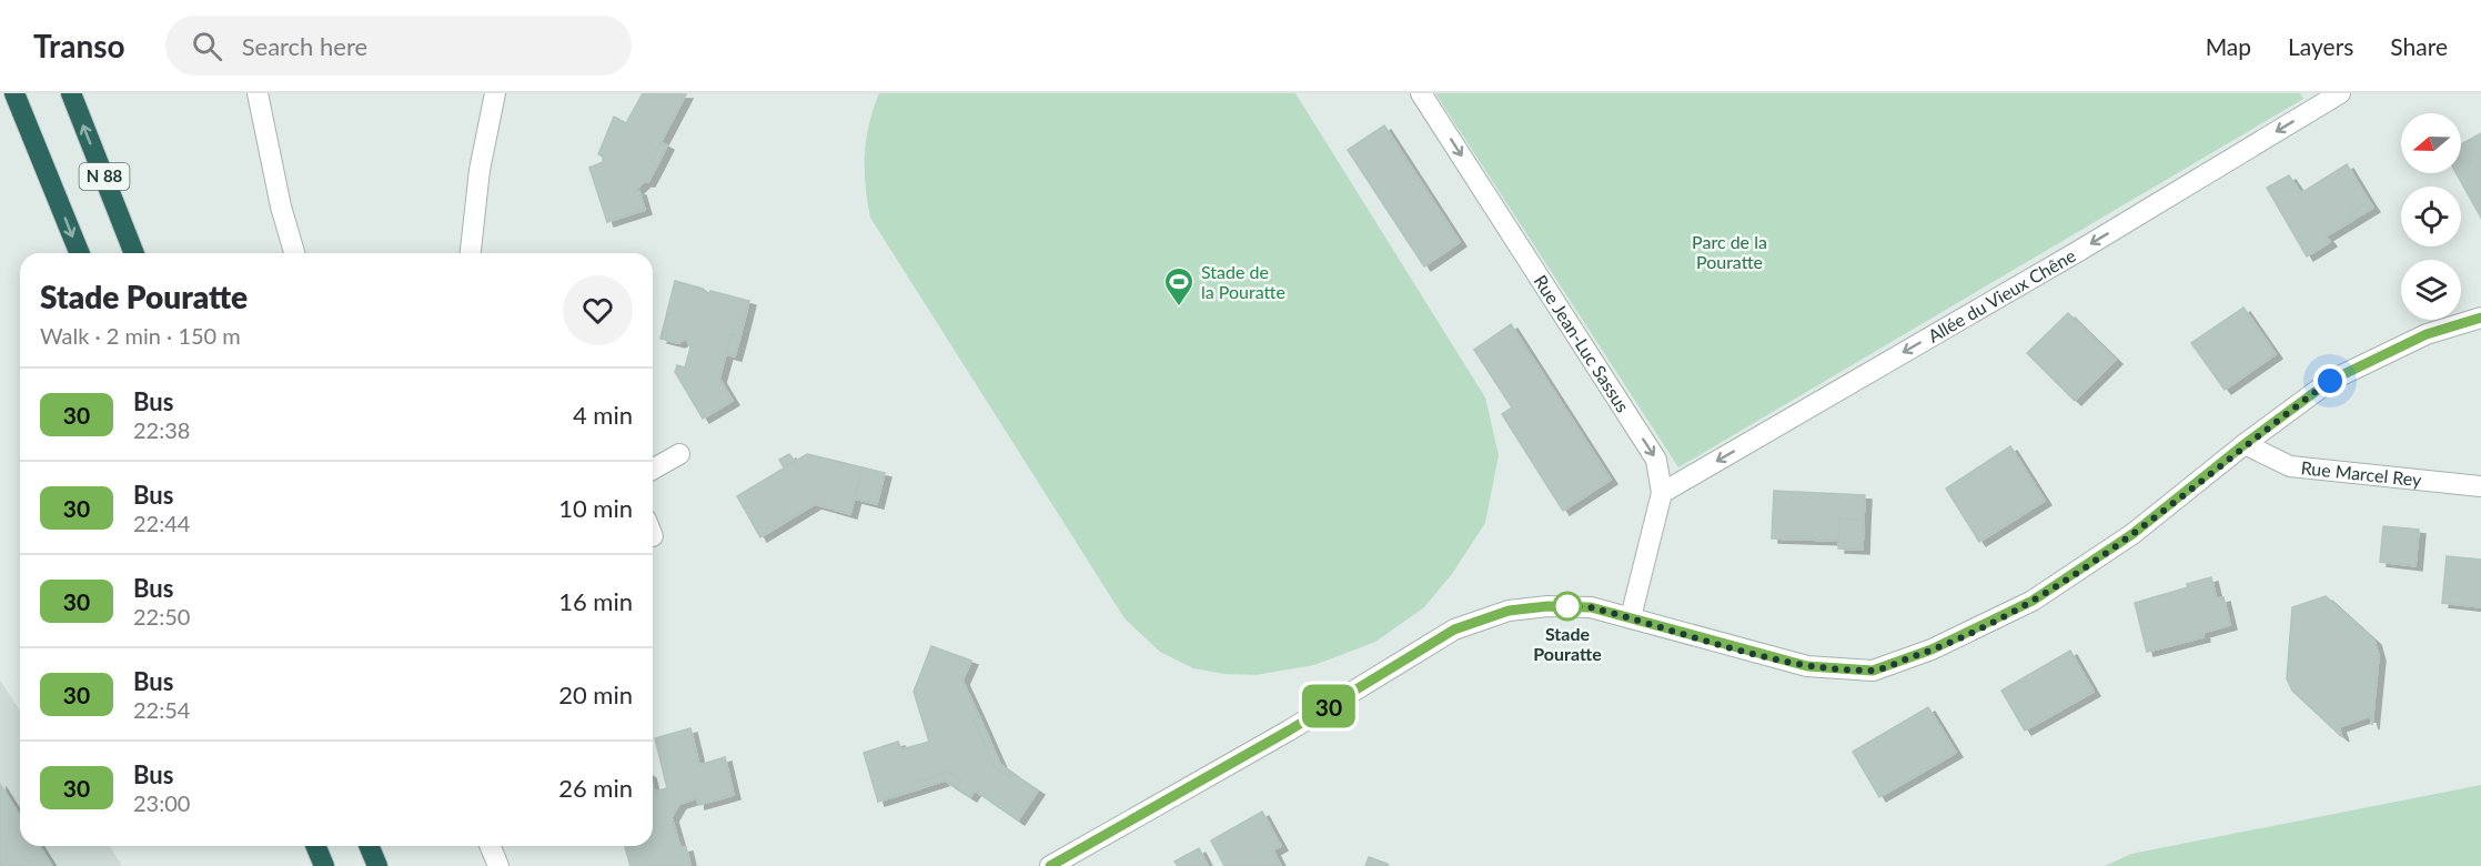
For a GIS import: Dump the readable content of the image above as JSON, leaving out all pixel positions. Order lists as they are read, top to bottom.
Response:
{
  "streets": {
    "highway": ["N 88"],
    "street": ["Allée du Vieux Chêne", "Rue Jean-Luc Sassus", "Rue Marcel Rey"]
  },
  "crossings": [
    ["Allée du Vieux Chêne", "Rue Jean-Luc Sassus"]
  ],
  "one_way": ["Allée du Vieux Chêne", "Rue Jean-Luc Sassus"],
  "parks": ["Parc de la Pouratte"],
  "places": {
    "sports": ["Stade de la Pouratte"],
    "other": ["Stade Pouratte"]
  },
  "lines": ["bus line 30"],
  "north": "left",
  "page": {
    "header": "Transo",
    "search": "Search here",
    "nav": ["Map", "Layers", "Share"],
    "on_map": "30",
    "heading": ["Stade Pouratte", "Walk · 2 min · 150 m"],
    "list": [
      {
        "mark": "30",
        "name": "Bus",
        "note": "22:38",
        "value": "4 min"
      },
      {
        "mark": "30",
        "name": "Bus",
        "note": "22:44",
        "value": "10 min"
      },
      {
        "mark": "30",
        "name": "Bus",
        "note": "22:50",
        "value": "16 min"
      },
      {
        "mark": "30",
        "name": "Bus",
        "note": "22:54",
        "value": "20 min"
      },
      {
        "mark": "30",
        "name": "Bus",
        "note": "23:00",
        "value": "26 min"
      }
    ]
  }
}
